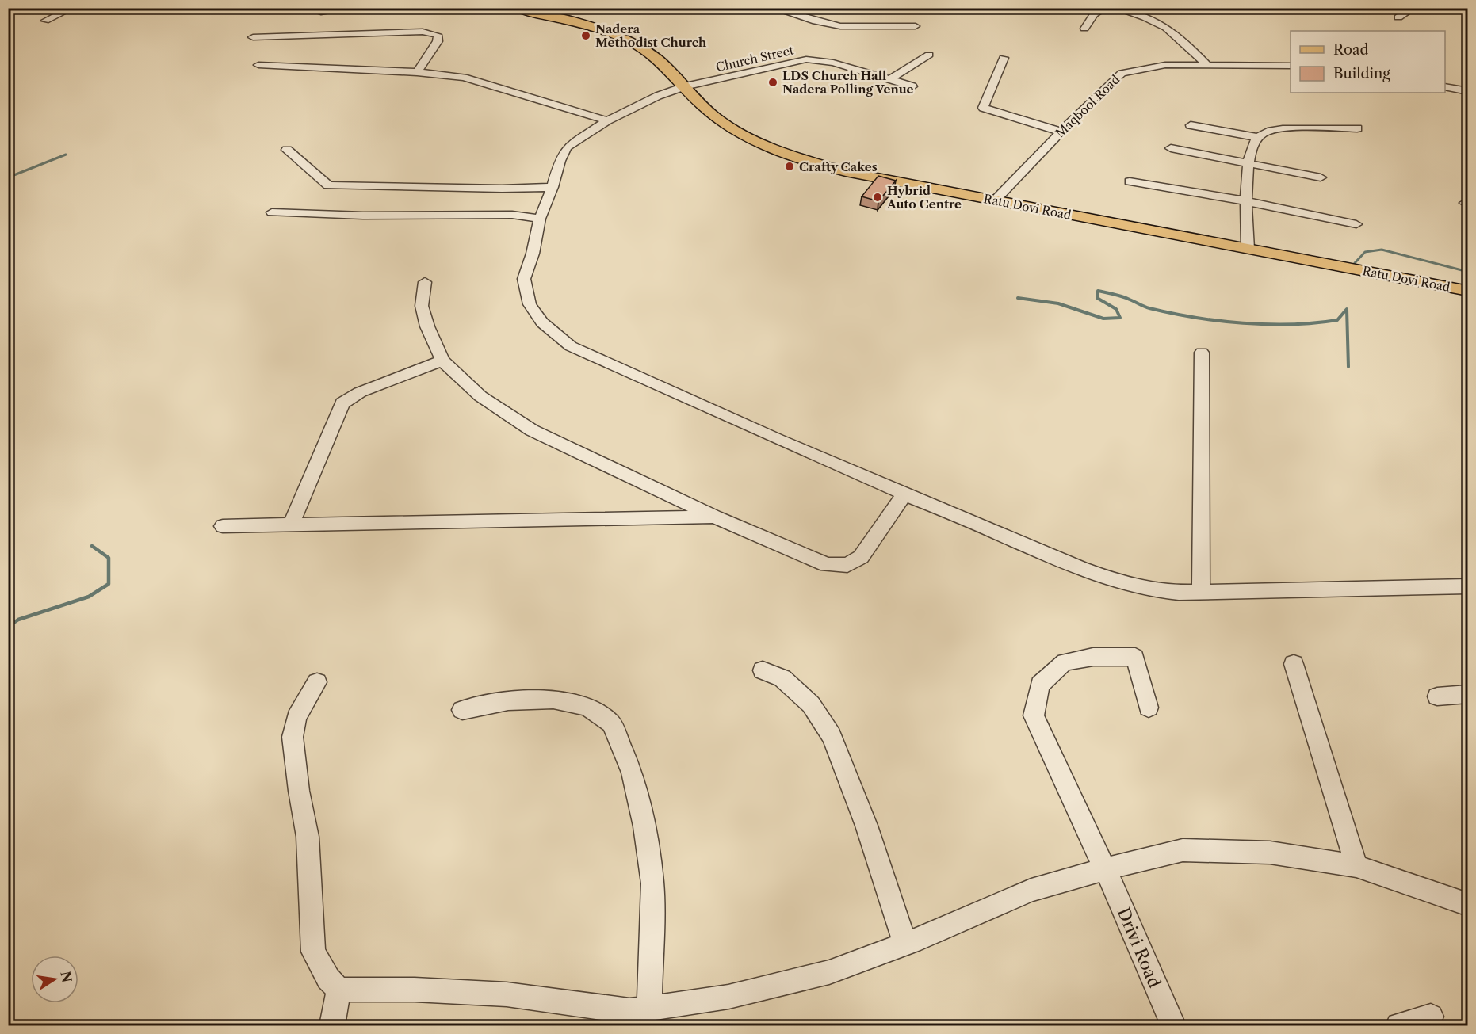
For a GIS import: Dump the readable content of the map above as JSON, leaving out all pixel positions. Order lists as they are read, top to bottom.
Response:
{
  "streets": {
    "main road": ["Ratu Dovi Road"],
    "street": ["Church Street", "Maqbool Road", "Drivi Road"]
  },
  "crossings": [
    ["Church Street", "Ratu Dovi Road"],
    ["Maqbool Road", "Ratu Dovi Road"]
  ],
  "places": [
    "Nadera Methodist Church",
    "LDS Church Hall Nadera Polling Venue",
    "Crafty Cakes",
    "Hybrid Auto Centre"
  ],
  "legend": ["Road", "Building"],
  "north": "right"
}
